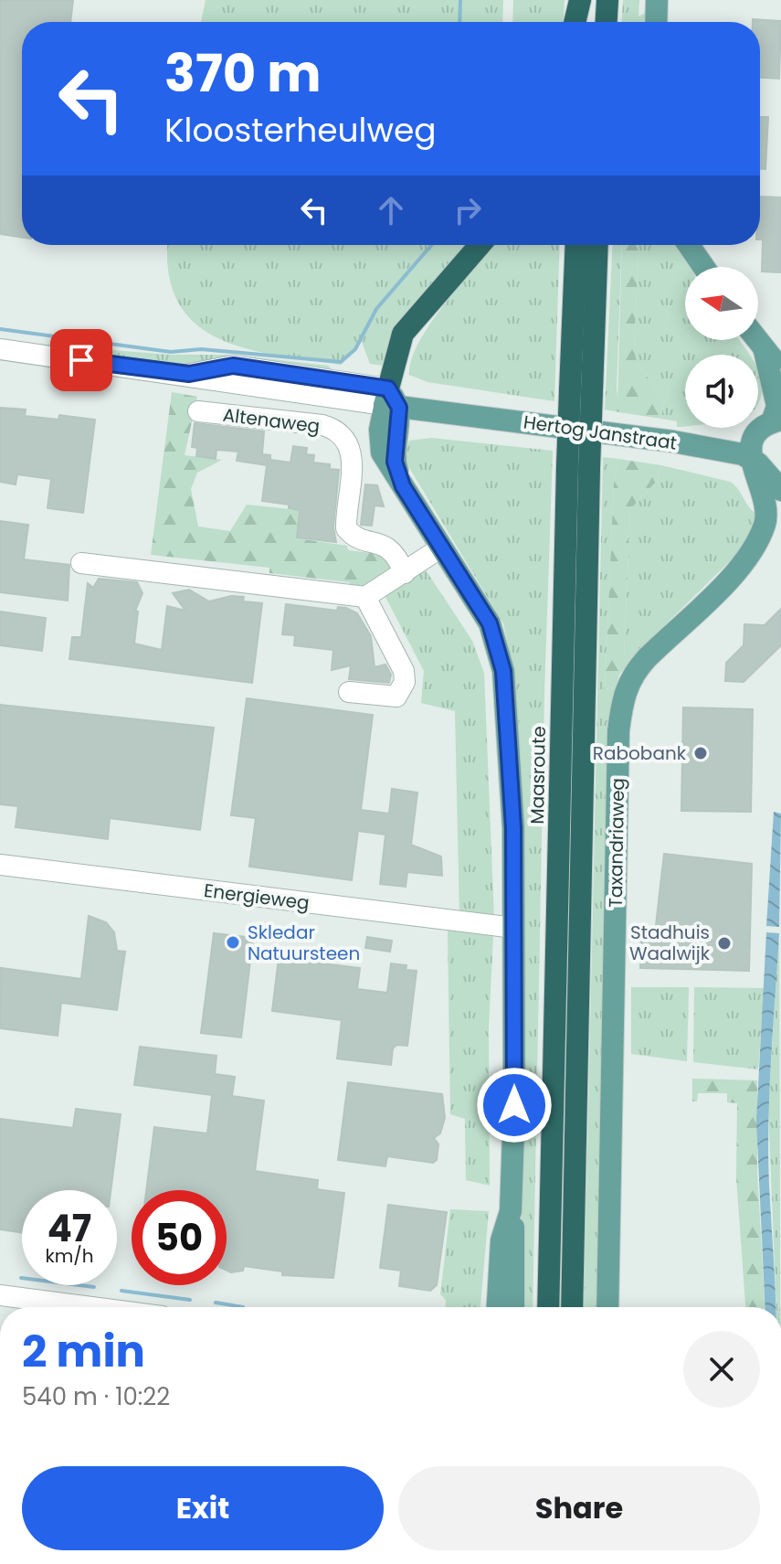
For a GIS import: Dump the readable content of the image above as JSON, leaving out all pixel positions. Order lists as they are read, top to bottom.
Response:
{
  "streets": {
    "highway": ["Maasroute"],
    "main road": ["Hertog Janstraat", "Taxandriaweg"],
    "street": ["Altenaweg", "Energieweg"]
  },
  "crossings": [
    ["Hertog Janstraat", "Taxandriaweg"]
  ],
  "places": ["Rabobank", "Skledar Natuursteen", "Stadhuis Waalwijk"],
  "north": "left",
  "page": {
    "turn": ["370 m", "Kloosterheulweg"],
    "speed": "47 km/h",
    "limit": "50",
    "heading": ["2 min", "540 m · 10:22"],
    "buttons": ["Exit", "Share"]
  }
}
